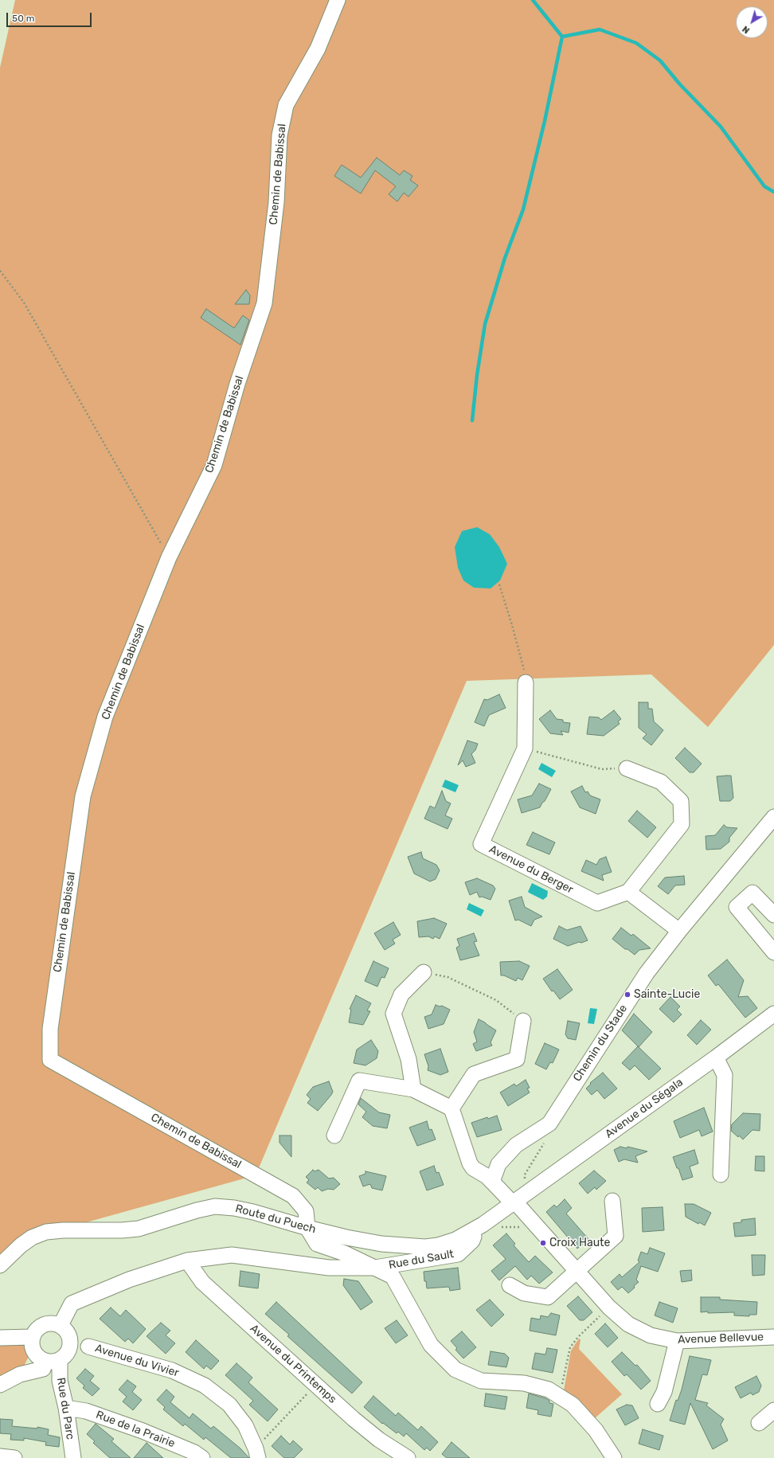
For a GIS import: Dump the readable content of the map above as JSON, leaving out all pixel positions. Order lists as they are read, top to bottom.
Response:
{
  "streets": {
    "street": [
      "Chemin de Babissal",
      "Avenue du Berger",
      "Chemin du Stade",
      "Avenue du Ségala",
      "Route du Puech",
      "Rue du Sault",
      "Avenue Bellevue",
      "Avenue du Vivier",
      "Avenue du Printemps",
      "Rue du Parc",
      "Rue de la Prairie"
    ]
  },
  "crossings": [
    ["Chemin de Babissal", "Route du Puech"],
    ["Avenue du Ségala", "Route du Puech"],
    ["Avenue du Ségala", "Avenue Bellevue"],
    ["Route du Puech", "Rue du Sault"],
    ["Route du Puech", "Avenue Bellevue"],
    ["Rue du Sault", "Avenue du Vivier"],
    ["Rue du Sault", "Avenue du Printemps"],
    ["Rue du Sault", "Rue du Parc"],
    ["Avenue du Vivier", "Rue du Parc"],
    ["Rue du Parc", "Rue de la Prairie"]
  ],
  "places": ["Sainte-Lucie", "Croix Haute"],
  "scale_bar": "50 m",
  "north": "bottom left"
}
